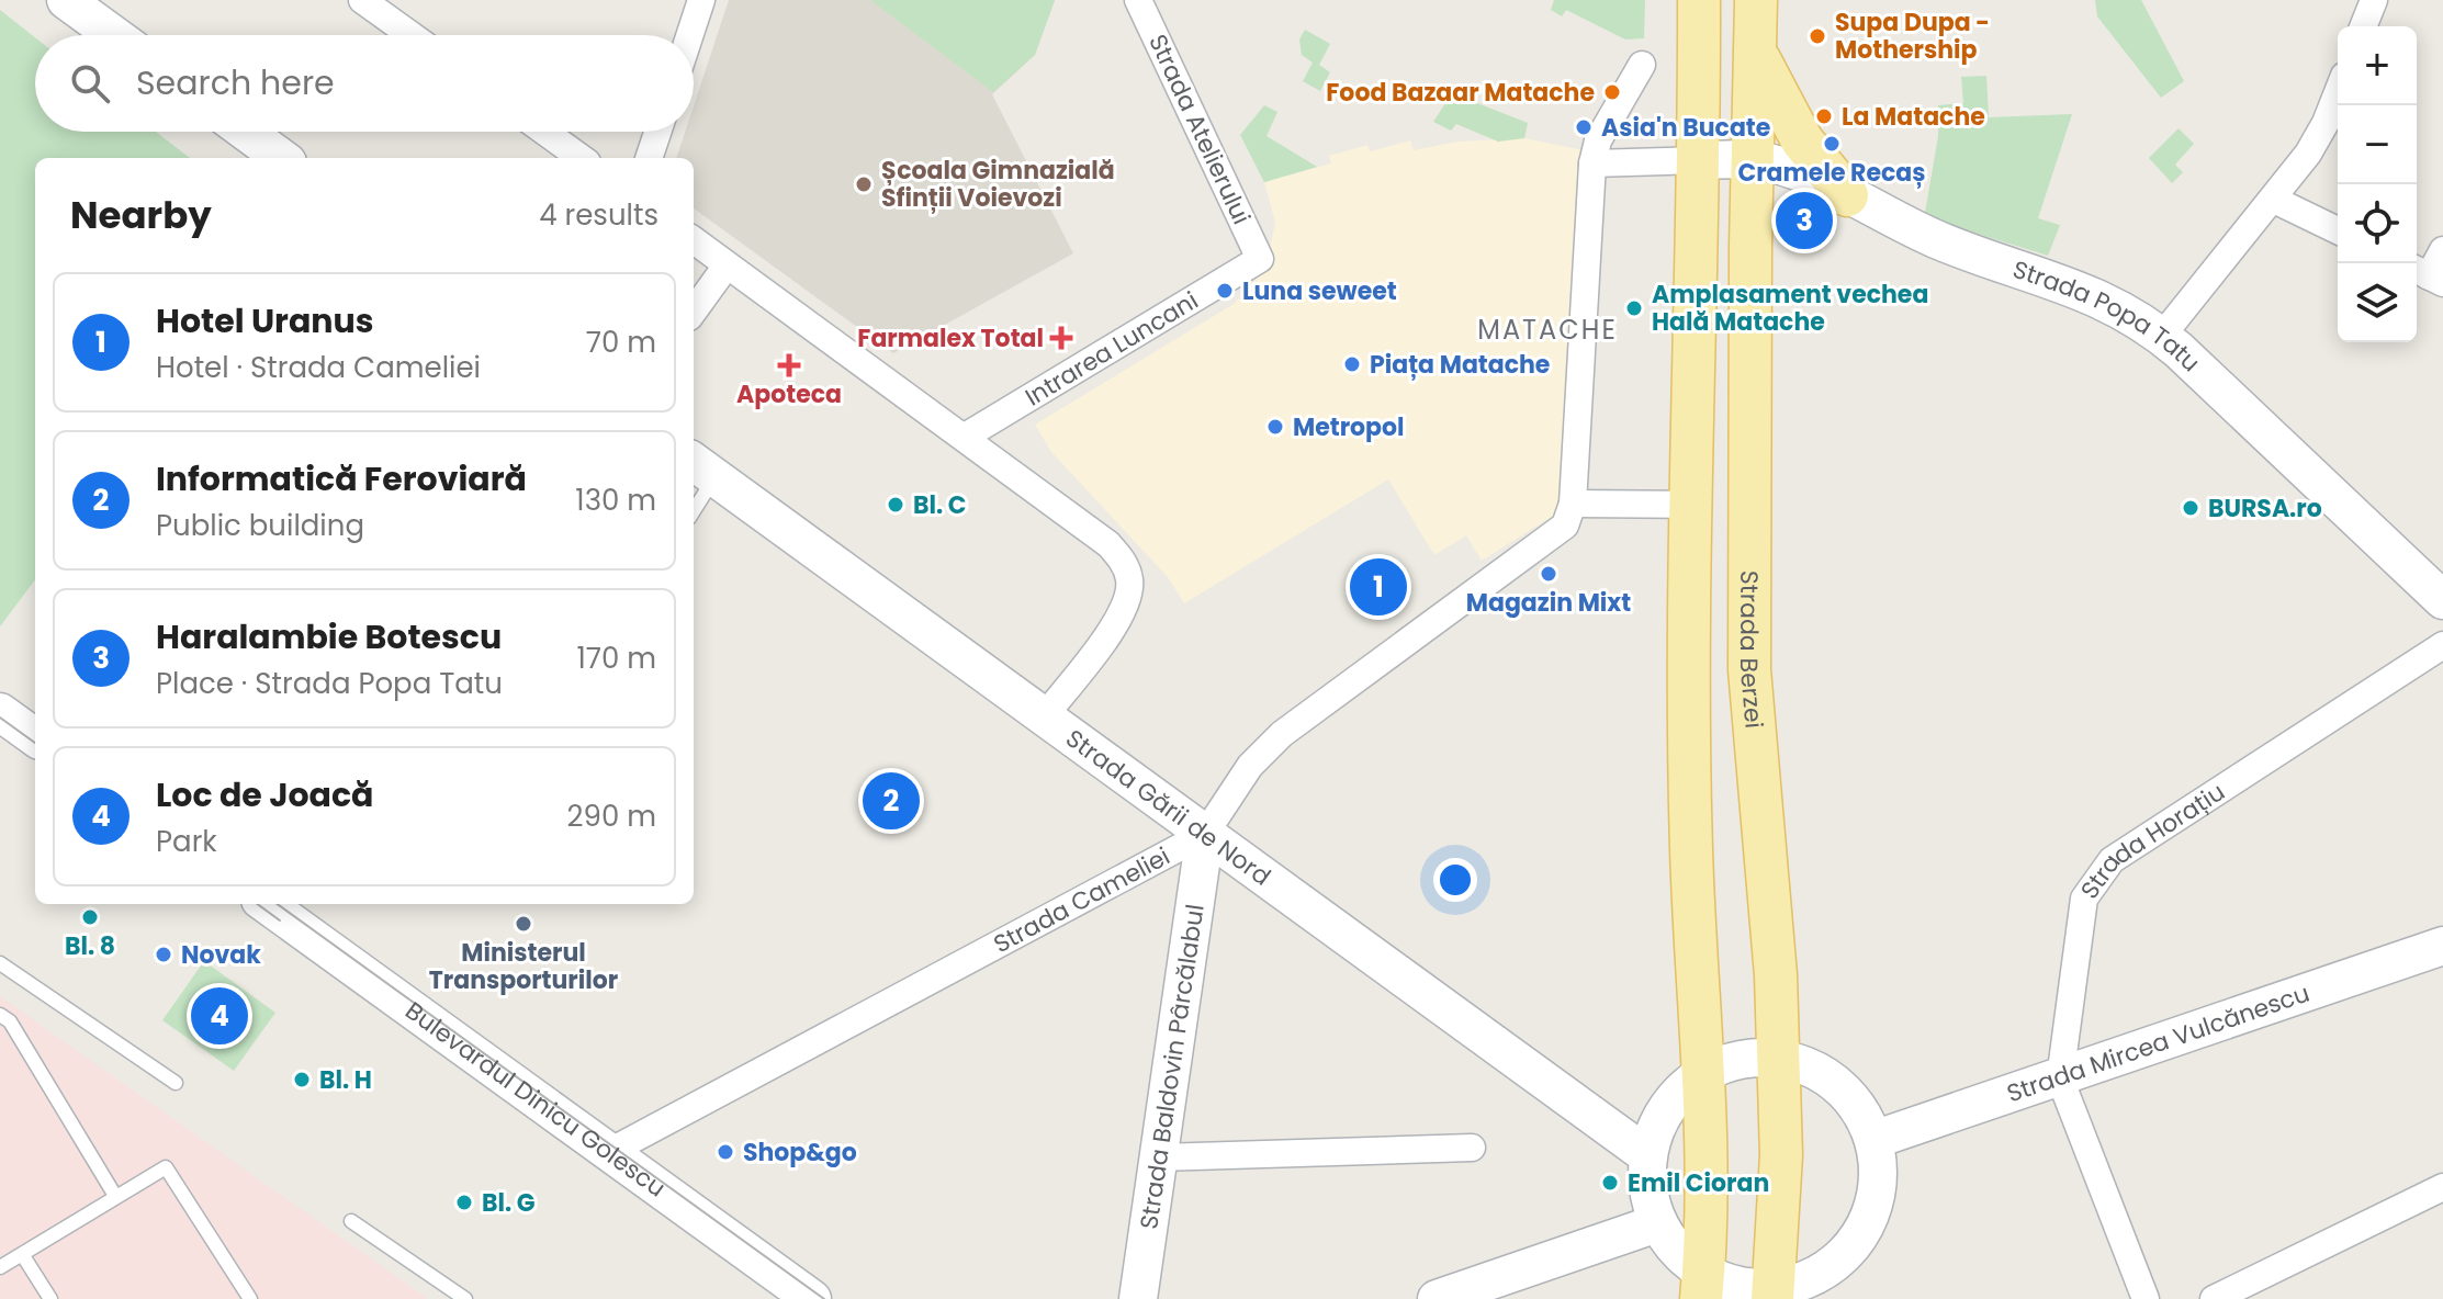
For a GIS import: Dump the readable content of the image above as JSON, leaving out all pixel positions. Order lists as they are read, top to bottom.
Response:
{
  "streets": {
    "main road": ["Strada Berzei"],
    "street": [
      "Strada Atelierului",
      "Strada Popa Tatu",
      "Intrarea Luncani",
      "Strada Gării de Nord",
      "Strada Horațiu",
      "Strada Cameliei",
      "Strada Mircea Vulcănescu",
      "Strada Baldovin Pârcălabul",
      "Bulevardul Dinicu Golescu"
    ]
  },
  "crossings": [
    ["Strada Atelierului", "Intrarea Luncani"],
    ["Strada Popa Tatu", "Strada Berzei"],
    ["Strada Gării de Nord", "Strada Cameliei"],
    ["Strada Gării de Nord", "Strada Baldovin Pârcălabul"],
    ["Strada Horațiu", "Strada Mircea Vulcănescu"],
    ["Strada Cameliei", "Strada Baldovin Pârcălabul"],
    ["Strada Cameliei", "Bulevardul Dinicu Golescu"]
  ],
  "districts": ["MATACHE"],
  "places": {
    "other": [
      "Supa Dupa - Mothership",
      "Food Bazaar Matache",
      "La Matache",
      "Asia'n Bucate",
      "Cramele Recaș",
      "Școala Gimnazială Sfinții Voievozi",
      "Luna seweet",
      "Amplasament vechea Hală Matache",
      "Piața Matache",
      "Metropol",
      "Bl. C",
      "BURSA.ro",
      "Magazin Mixt",
      "Bl. 8",
      "Ministerul Transporturilor",
      "Novak",
      "Bl. H",
      "Shop&go",
      "Emil Cioran",
      "Bl. G"
    ],
    "health": ["Farmalex Total", "Apoteca"]
  },
  "page": {
    "map_buttons": ["+", "−"],
    "search": "Search here",
    "heading": ["Nearby", "4 results"],
    "pins": [
      "3",
      "1",
      "2",
      "4"
    ],
    "list": [
      {
        "mark": "1",
        "name": "Hotel Uranus",
        "note": "Hotel · Strada Cameliei",
        "value": "70 m"
      },
      {
        "mark": "2",
        "name": "Informatică Feroviară",
        "note": "Public building",
        "value": "130 m"
      },
      {
        "mark": "3",
        "name": "Haralambie Botescu",
        "note": "Place · Strada Popa Tatu",
        "value": "170 m"
      },
      {
        "mark": "4",
        "name": "Loc de Joacă",
        "note": "Park",
        "value": "290 m"
      }
    ]
  }
}
